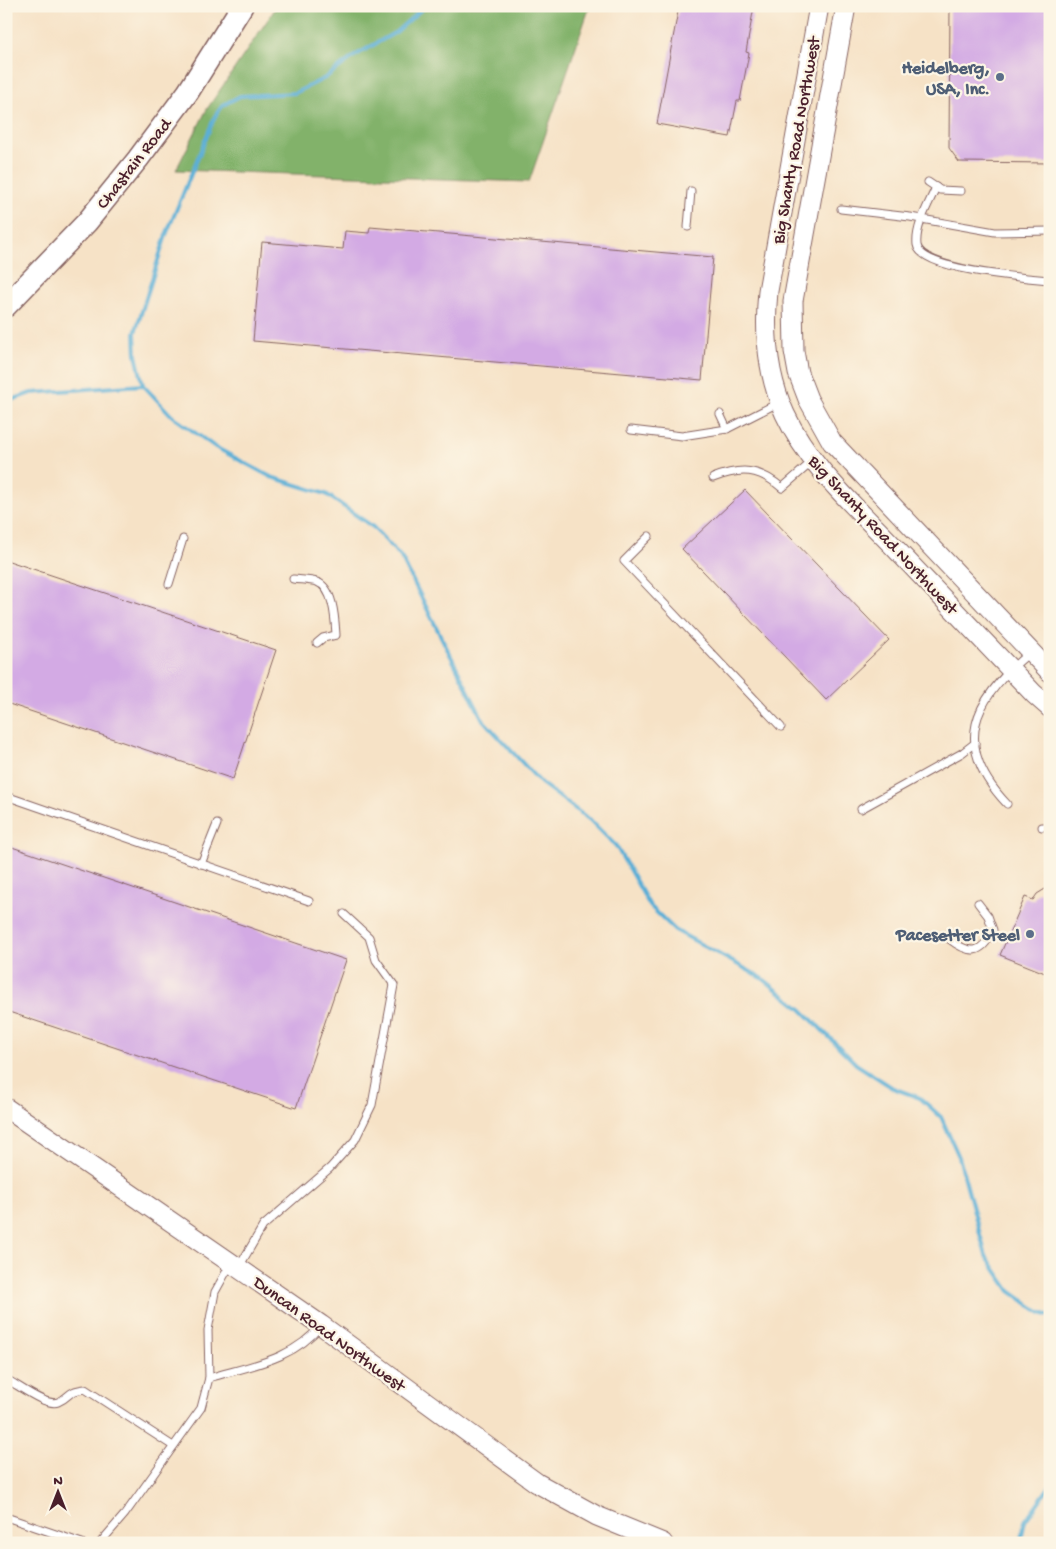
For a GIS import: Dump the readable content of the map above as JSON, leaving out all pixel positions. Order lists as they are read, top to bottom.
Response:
{
  "streets": {
    "main road": ["Chastain Road"],
    "street": ["Big Shanty Road Northwest", "Duncan Road Northwest"]
  },
  "places": ["Heidelberg, USA, Inc.", "Pacesetter Steel"],
  "north": "top"
}
